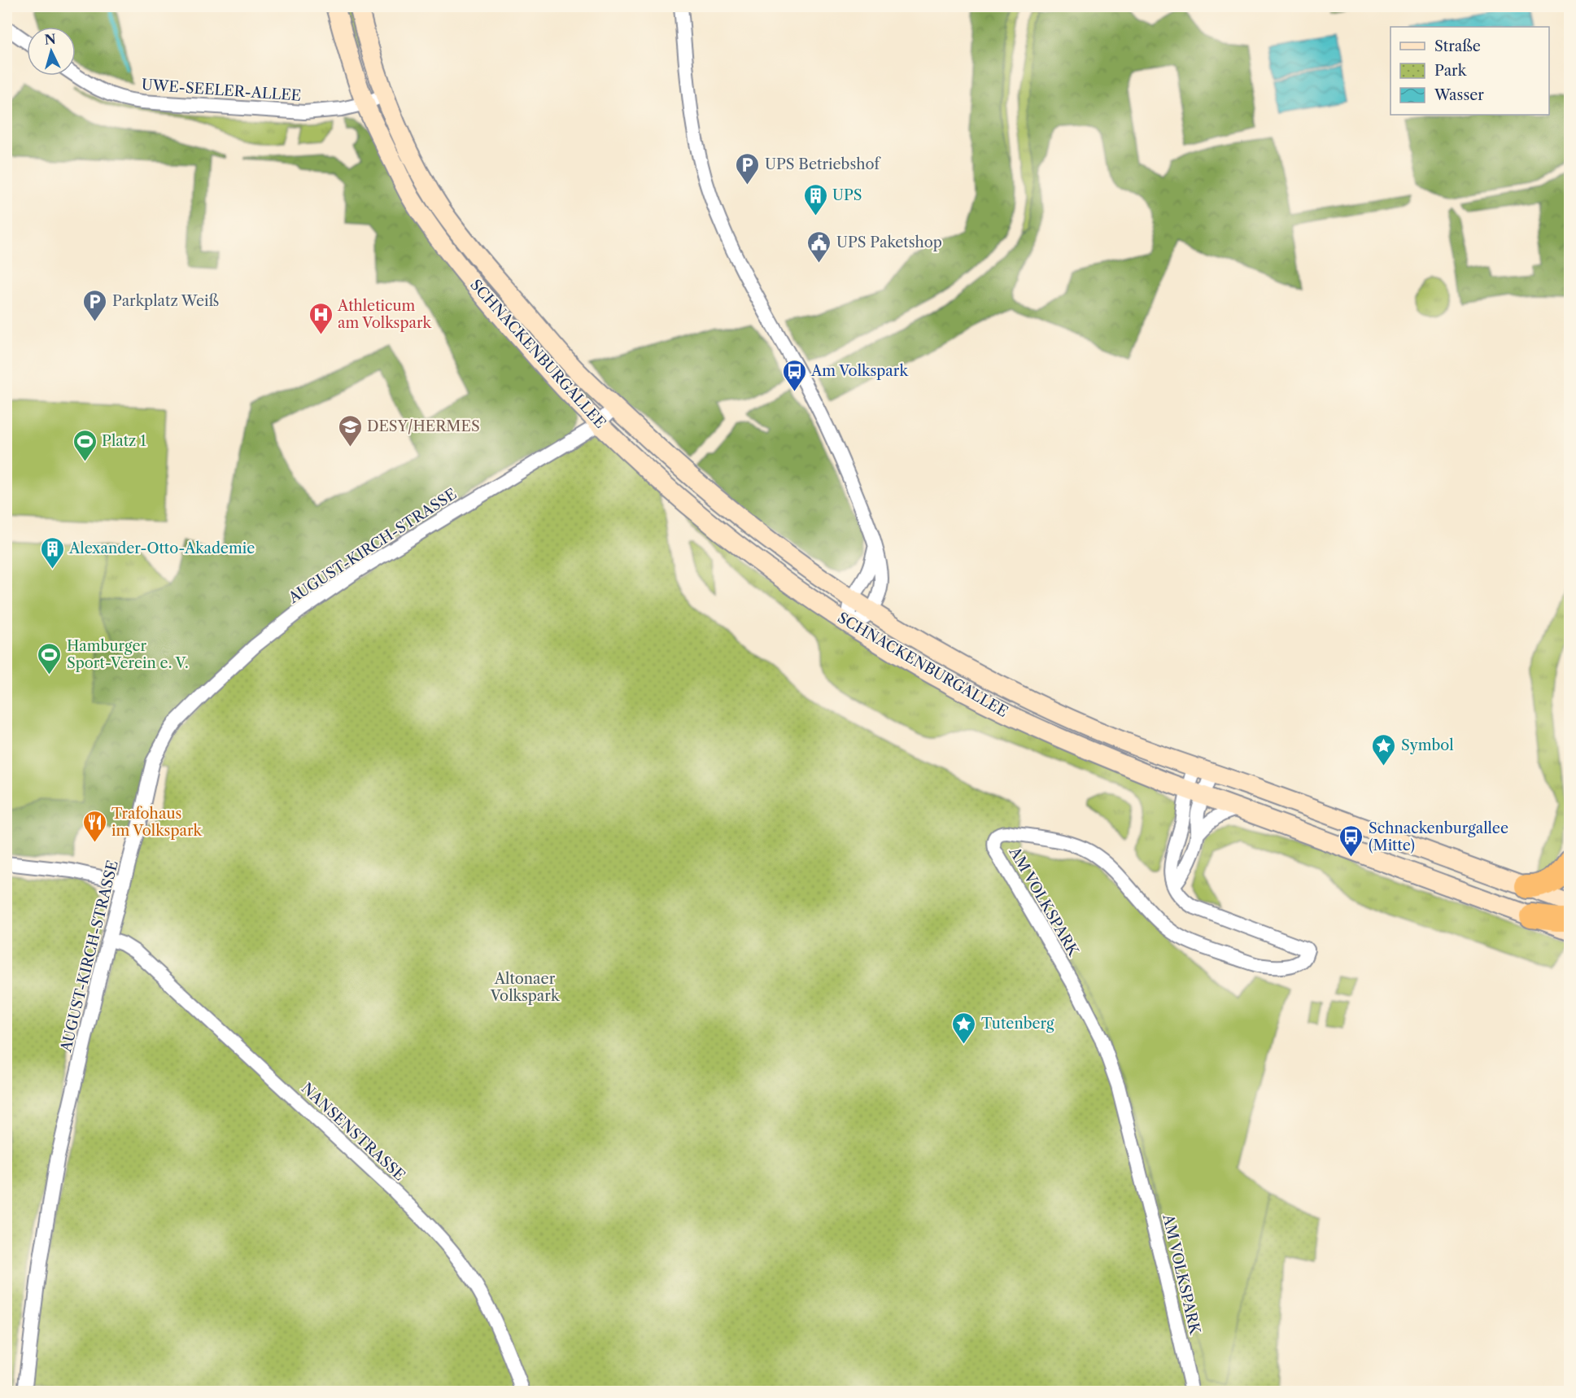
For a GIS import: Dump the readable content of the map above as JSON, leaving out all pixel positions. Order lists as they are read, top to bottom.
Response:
{
  "streets": {
    "main road": ["SCHNACKENBURGALLEE"],
    "street": [
      "UWE-SEELER-ALLEE",
      "AUGUST-KIRCH-STRASSE",
      "AM VOLKSPARK",
      "NANSENSTRASSE"
    ]
  },
  "crossings": [
    ["UWE-SEELER-ALLEE", "SCHNACKENBURGALLEE"],
    ["SCHNACKENBURGALLEE", "AUGUST-KIRCH-STRASSE"],
    ["AUGUST-KIRCH-STRASSE", "NANSENSTRASSE"]
  ],
  "parks": ["Altonaer Volkspark"],
  "places": {
    "parking": ["UPS Betriebshof", "Parkplatz Weiß"],
    "building": ["UPS", "Alexander-Otto-Akademie"],
    "public building": ["UPS Paketshop"],
    "hospital": ["Athleticum am Volkspark"],
    "bus stop": ["Am Volkspark", "Schnackenburgallee (Mitte)"],
    "school or university": ["DESY/HERMES"],
    "sports": ["Platz 1", "Hamburger Sport-Verein e. V."],
    "place": ["Symbol", "Tutenberg"],
    "restaurant": ["Trafohaus im Volkspark"]
  },
  "legend": ["Straße", "Park", "Wasser"],
  "north": "top"
}
